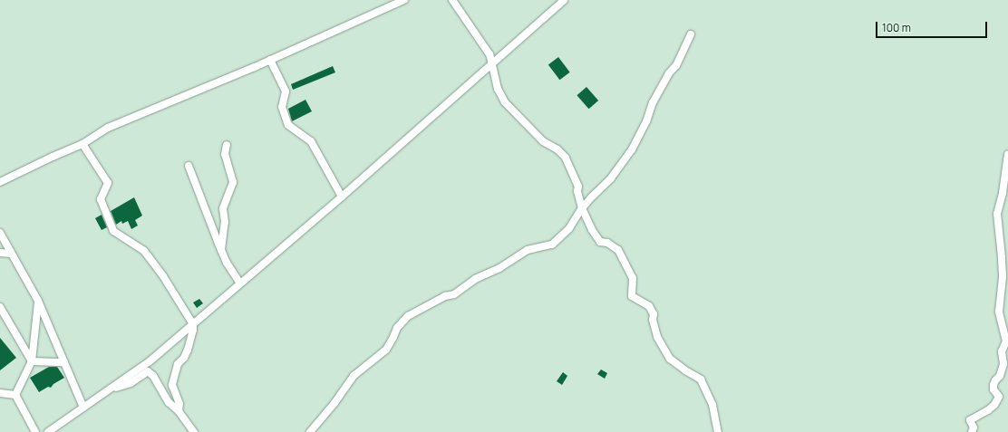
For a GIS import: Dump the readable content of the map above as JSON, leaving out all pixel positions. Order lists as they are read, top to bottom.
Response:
{
  "scale_bar": "100 m"
}
